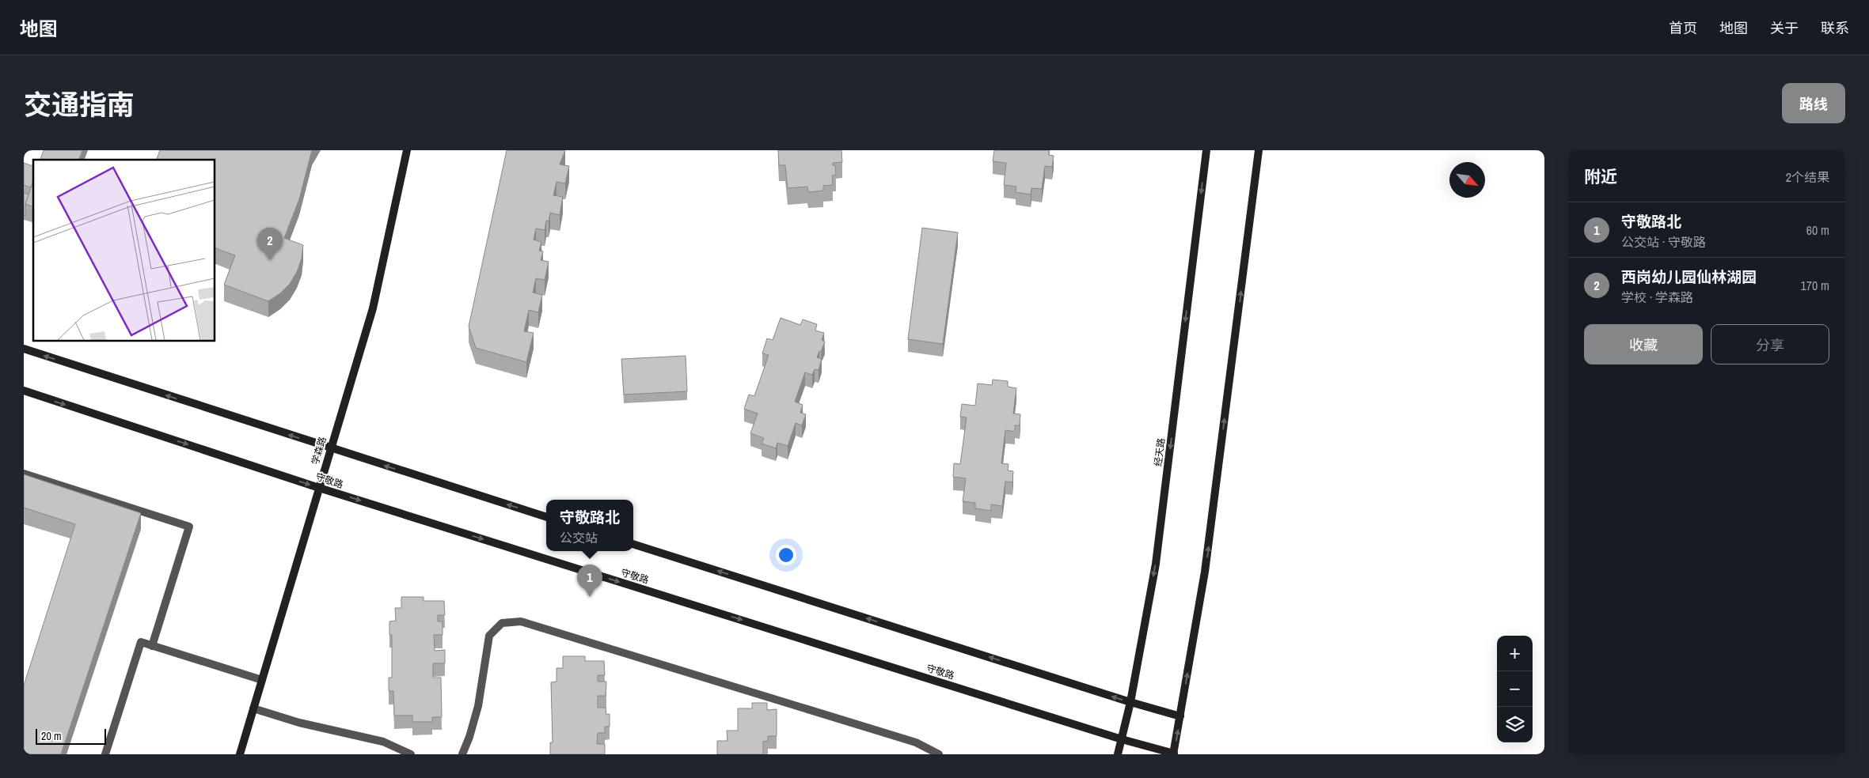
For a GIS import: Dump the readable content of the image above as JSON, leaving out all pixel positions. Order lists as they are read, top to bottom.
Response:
{
  "streets": {
    "main road": ["学森路", "经天路", "守敬路"]
  },
  "crossings": [
    ["学森路", "守敬路"],
    ["经天路", "守敬路"]
  ],
  "scale_bar": "20 m",
  "north": "bottom right",
  "page": {
    "header": "地图",
    "nav": [
      "首页",
      "地图",
      "关于",
      "联系"
    ],
    "title": "交通指南",
    "buttons": [
      "路线",
      ["收藏", "分享"]
    ],
    "heading": ["附近", "2个结果"],
    "list": [
      {
        "mark": "1",
        "name": "守敬路北",
        "note": "公交站 · 守敬路",
        "value": "60 m"
      },
      {
        "mark": "2",
        "name": "西岗幼儿园仙林湖园",
        "note": "学校 · 学森路",
        "value": "170 m"
      }
    ],
    "pins": ["2", "1"],
    "popup": ["守敬路北", "公交站"],
    "map_buttons": ["+", "−"],
    "scale": "20 m"
  }
}
